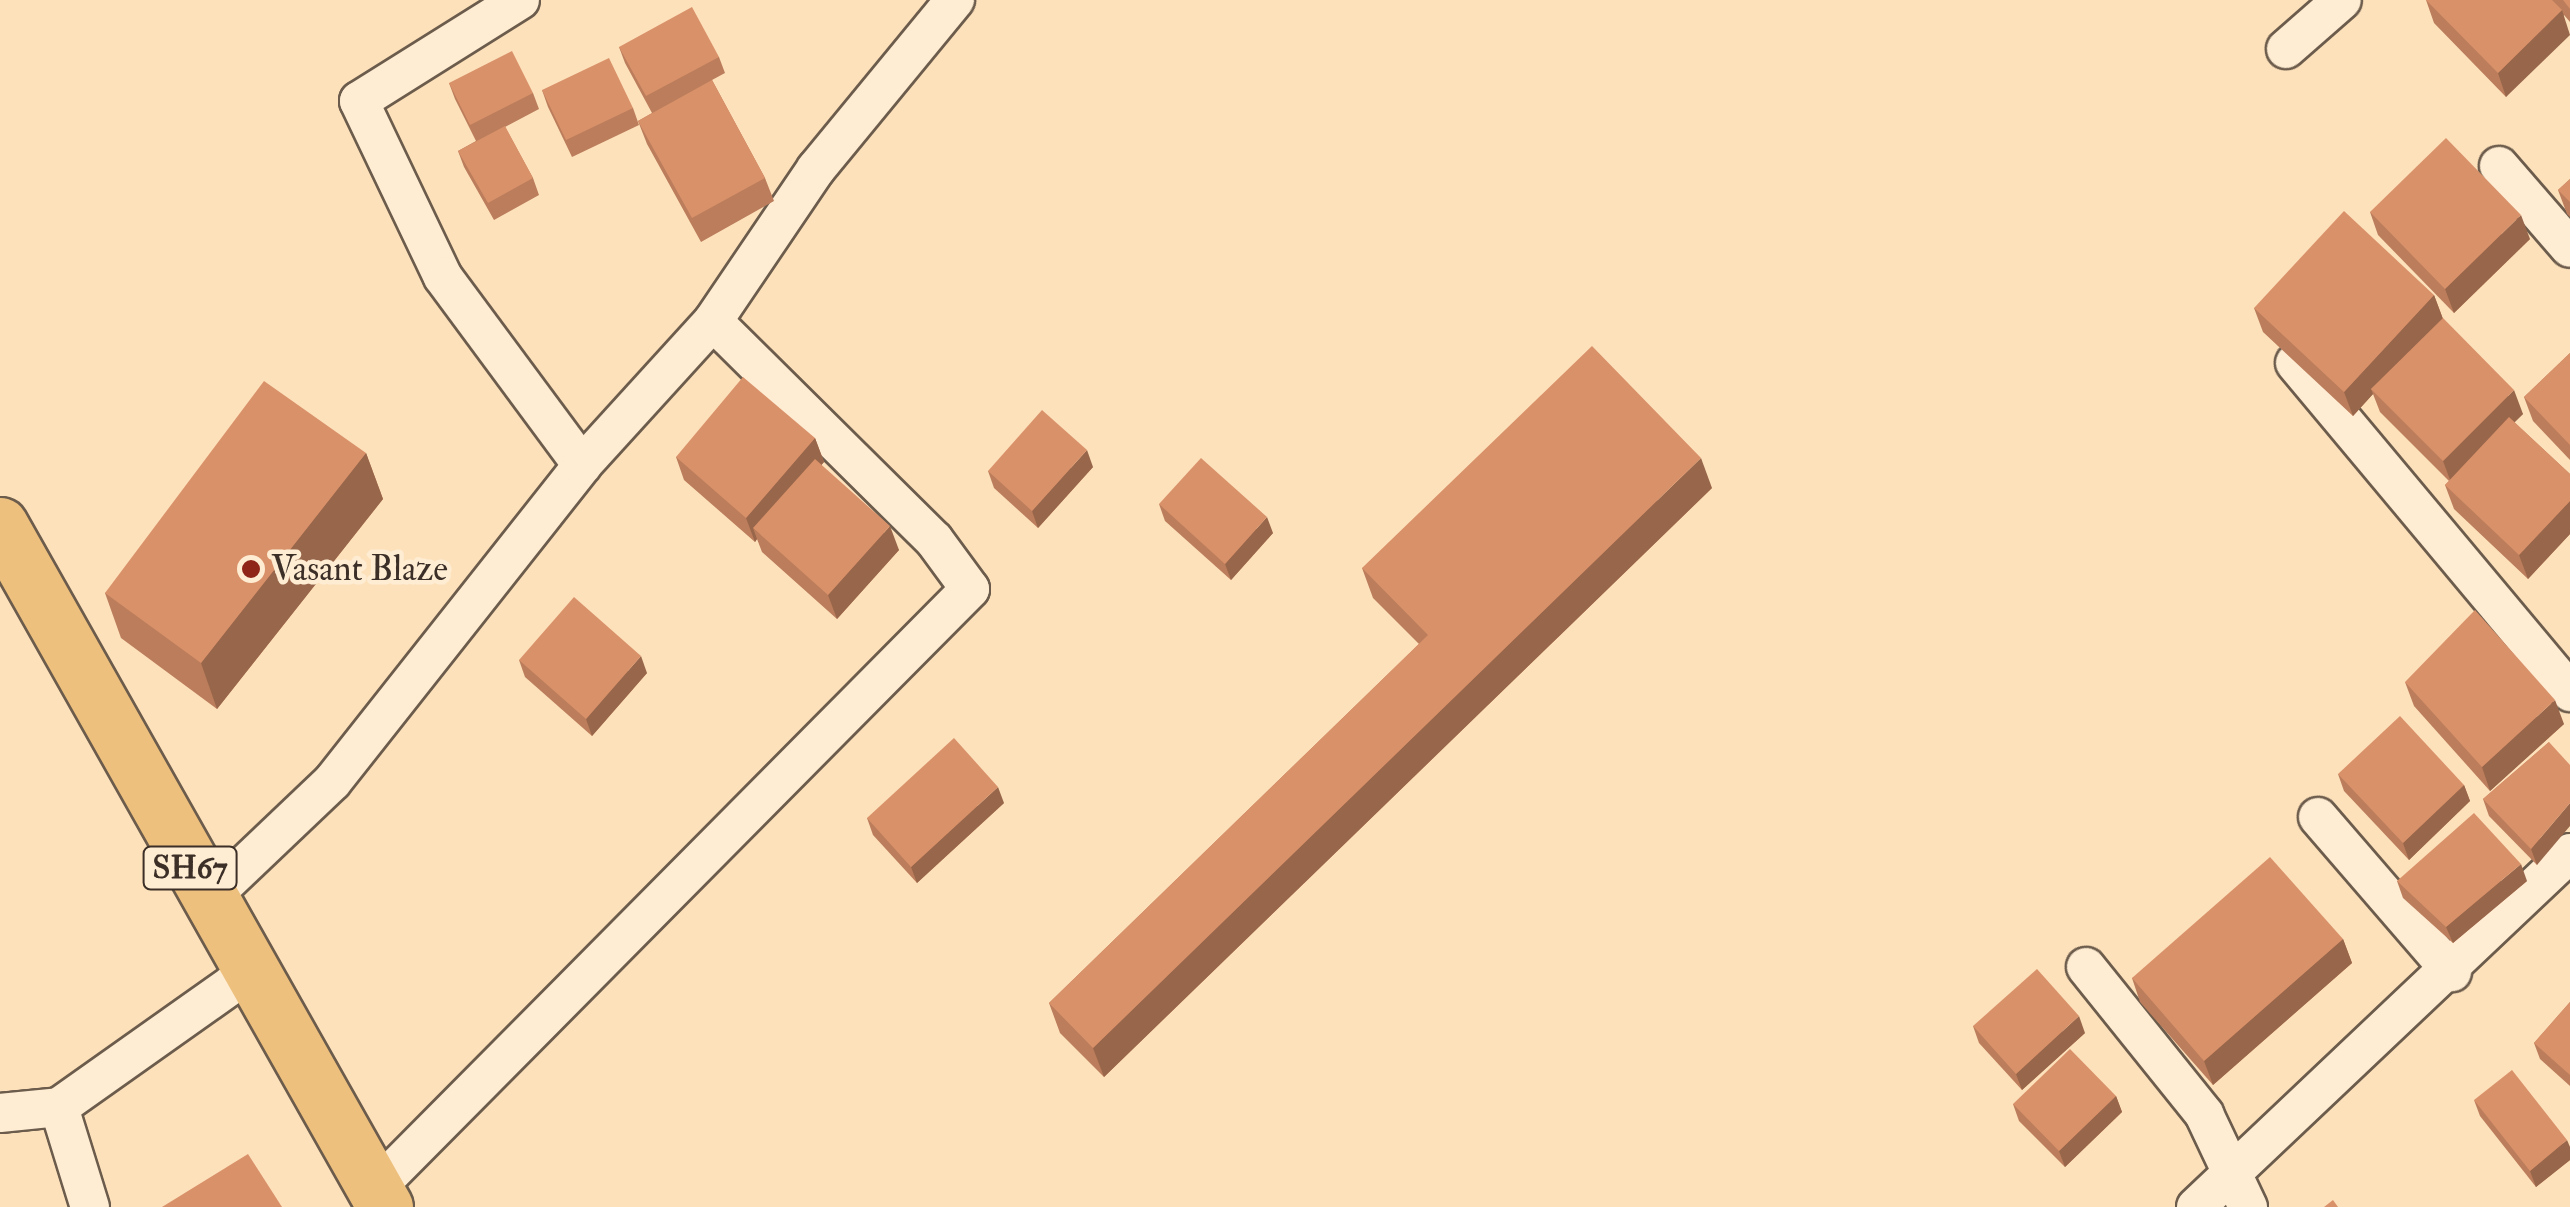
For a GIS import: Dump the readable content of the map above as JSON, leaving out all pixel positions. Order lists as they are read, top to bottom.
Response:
{
  "streets": {
    "main road": ["SH67"]
  },
  "places": ["Vasant Blaze"]
}
